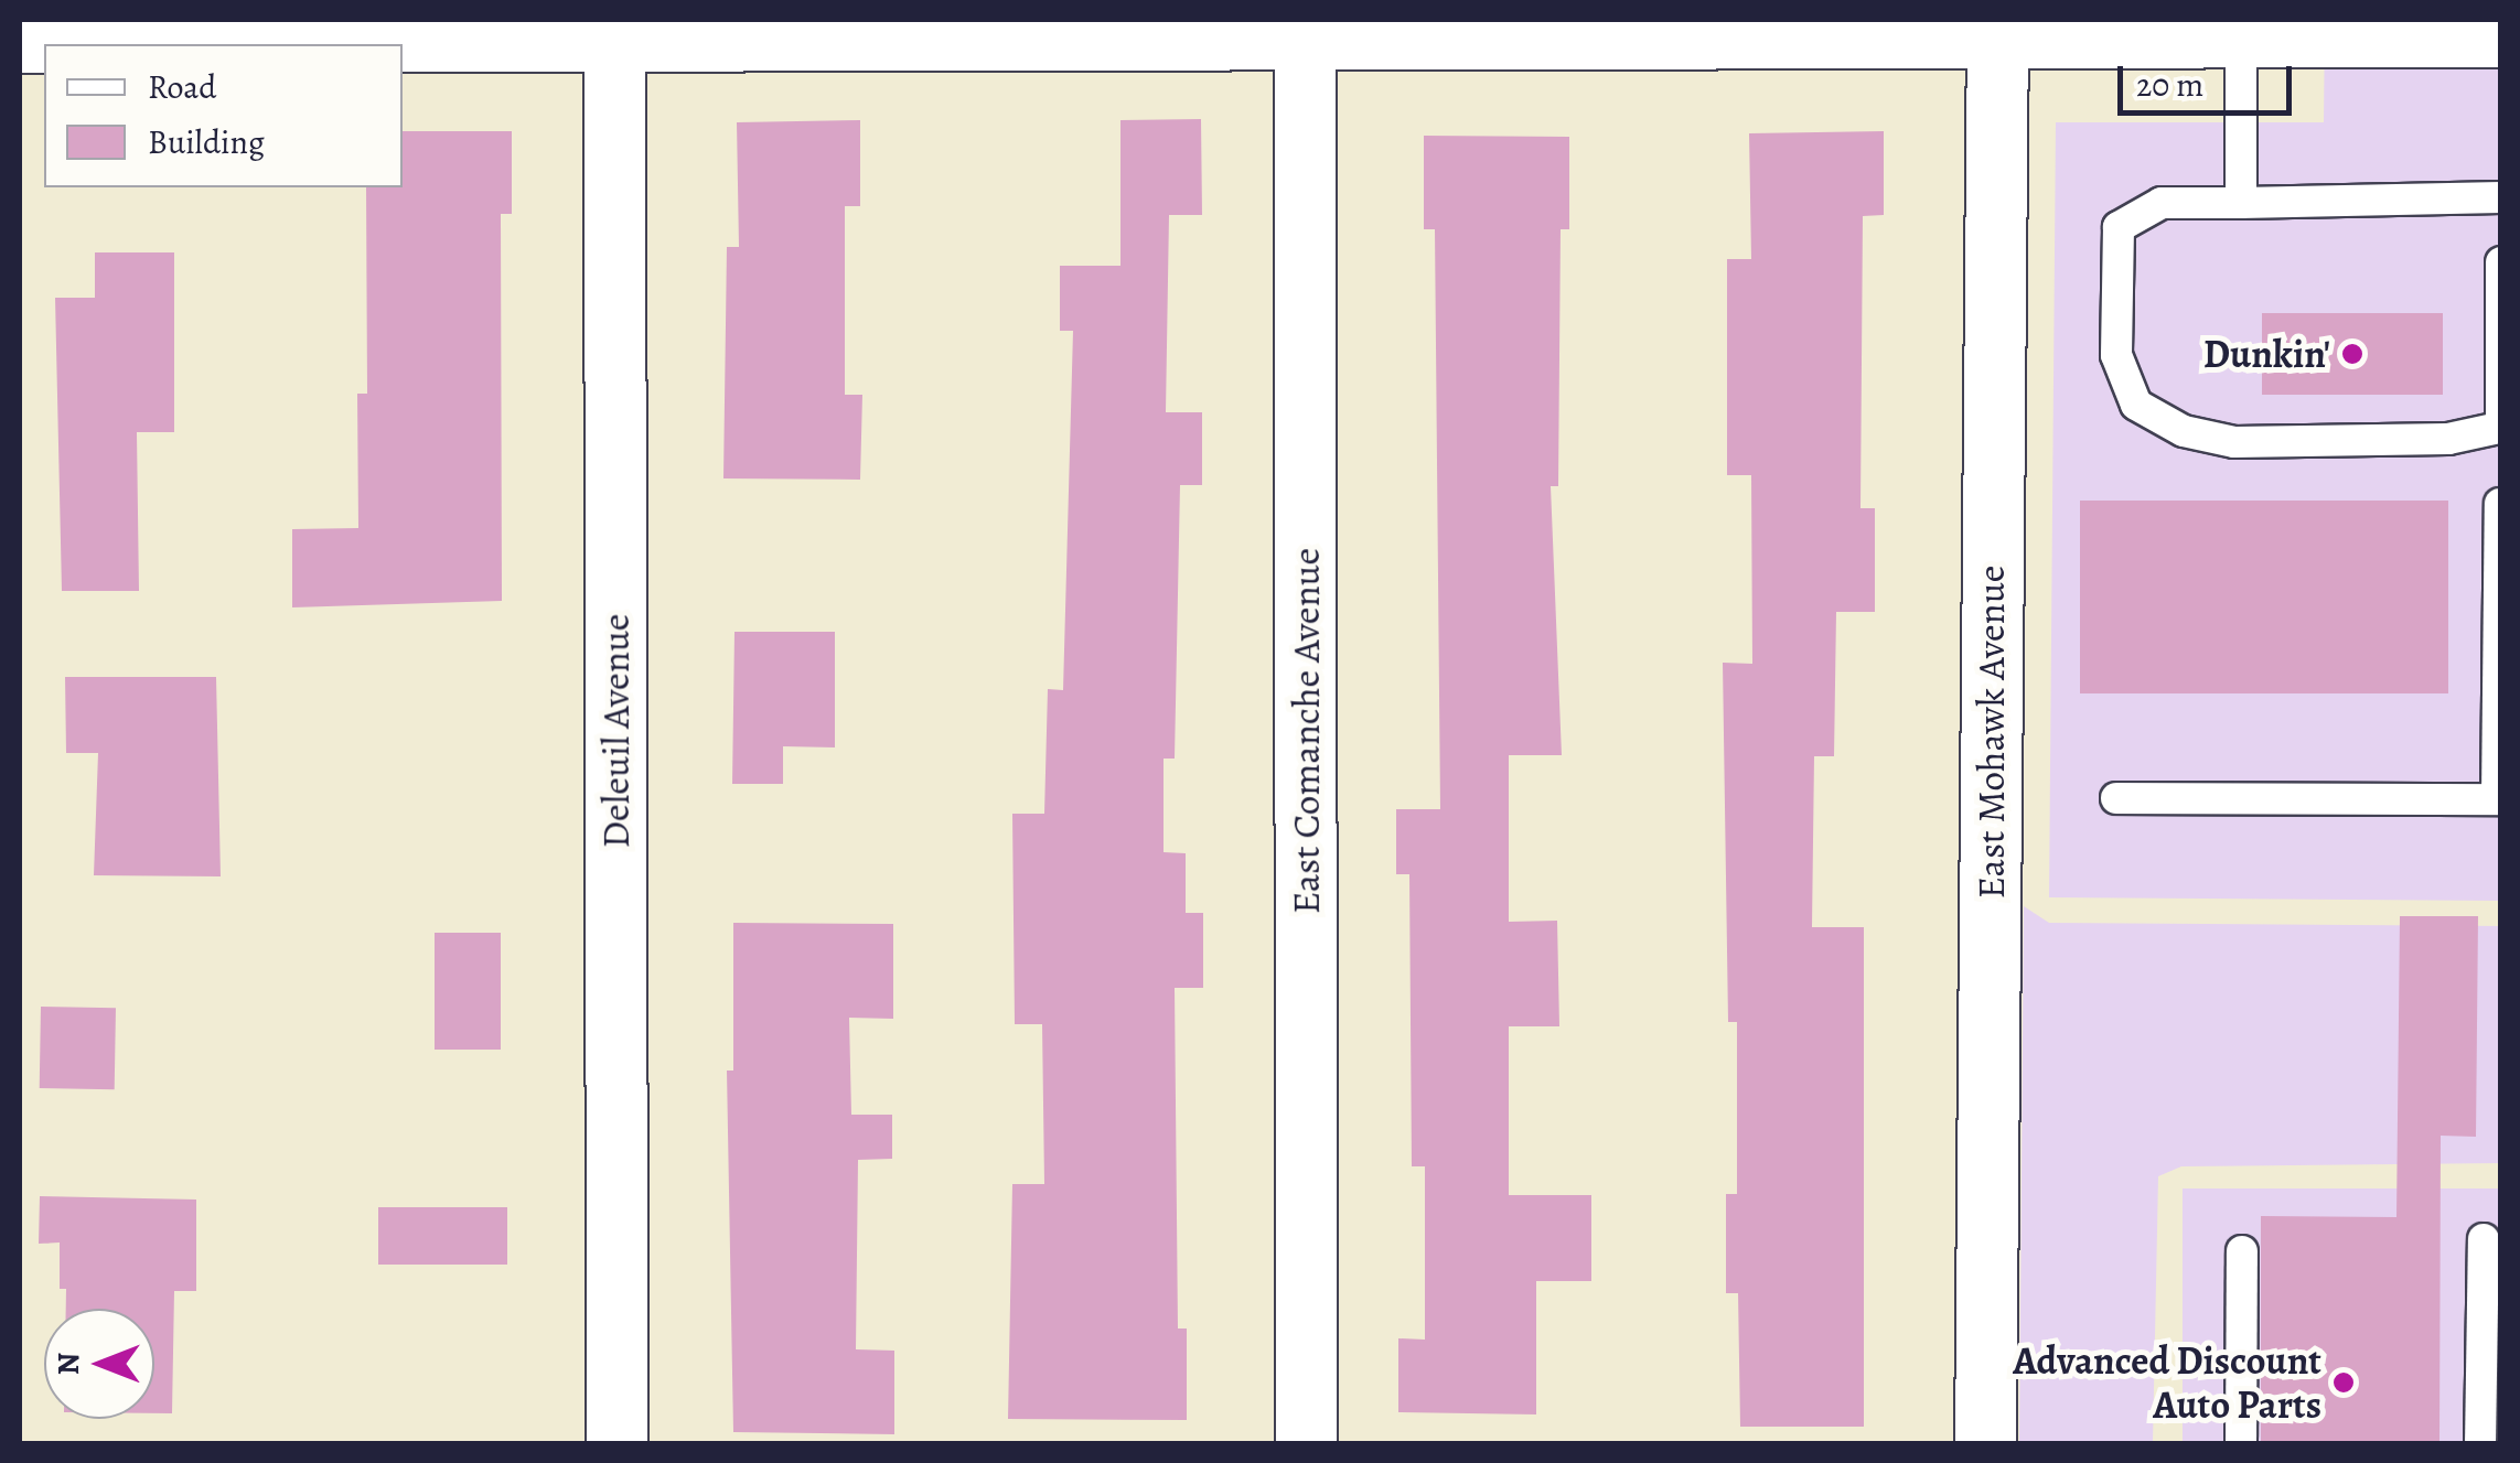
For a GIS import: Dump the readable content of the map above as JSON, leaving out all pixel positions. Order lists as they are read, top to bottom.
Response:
{
  "streets": {
    "street": ["Deleuil Avenue", "East Comanche Avenue", "East Mohawk Avenue"]
  },
  "places": ["Dunkin'", "Advanced Discount Auto Parts"],
  "legend": ["Road", "Building"],
  "scale_bar": "20 m",
  "north": "left"
}
